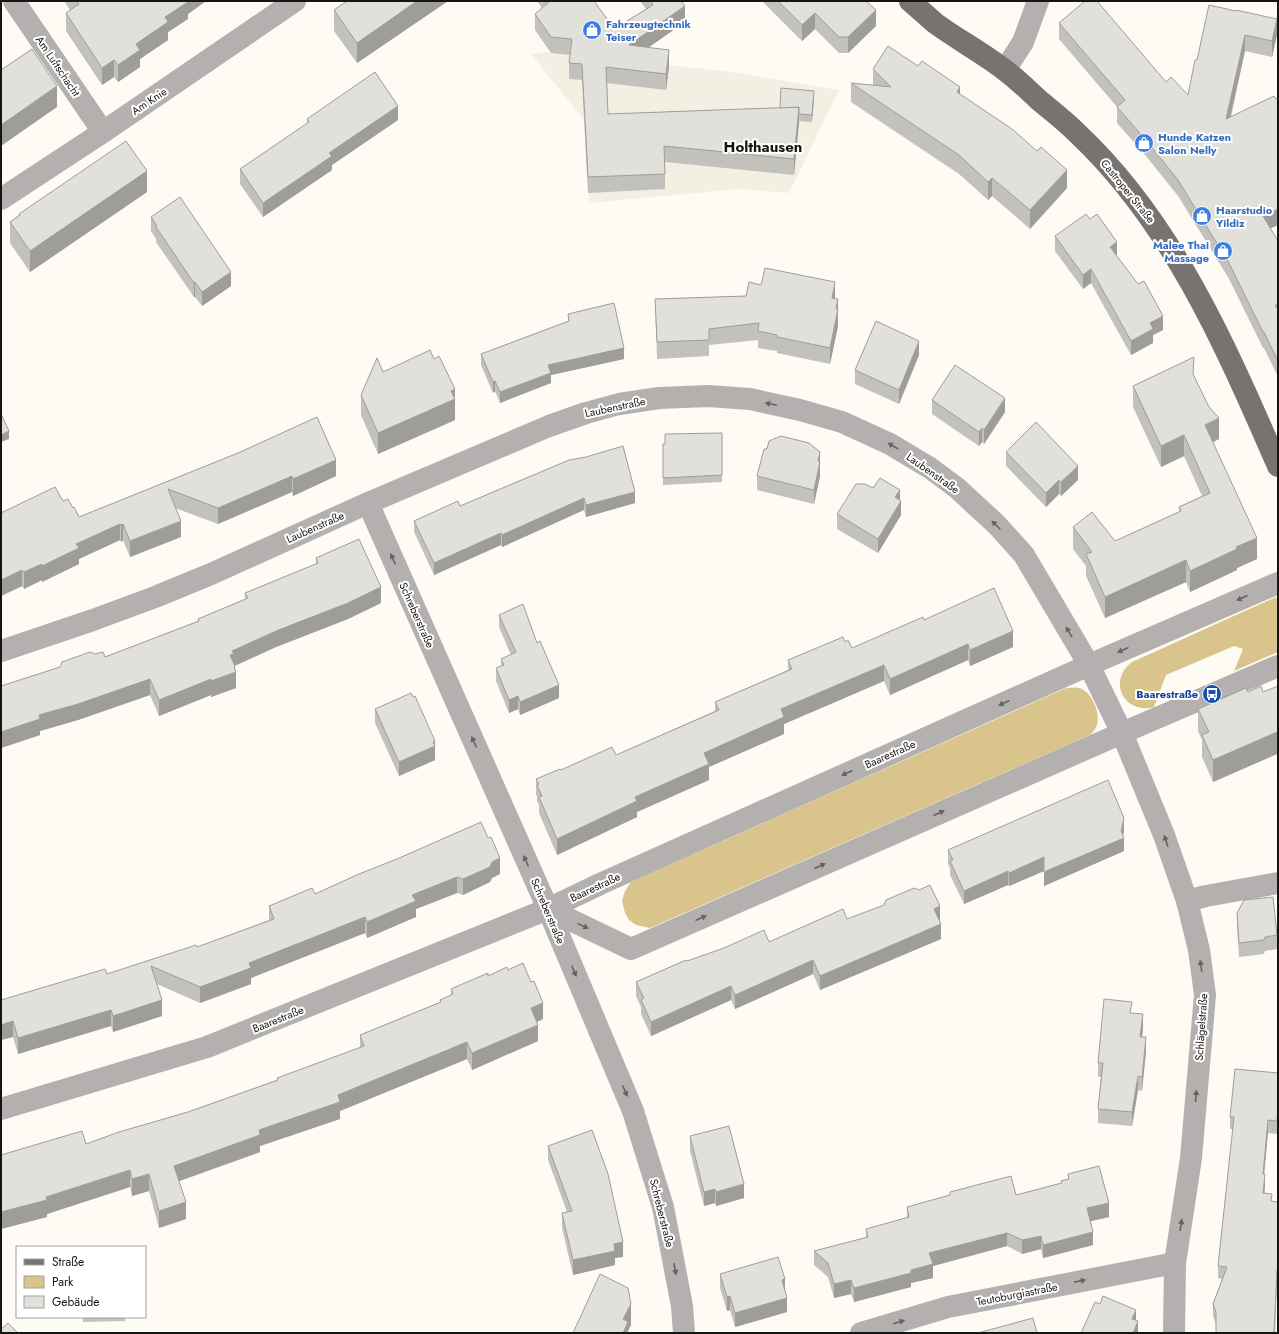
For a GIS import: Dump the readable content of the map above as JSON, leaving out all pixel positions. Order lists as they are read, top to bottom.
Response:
{
  "streets": {
    "main road": ["Castroper Straße"],
    "street": [
      "Am Luftschacht",
      "Am Knie",
      "Laubenstraße",
      "Schreberstraße",
      "Baarestraße",
      "Schlägelstraße",
      "Teutoburgiastraße"
    ]
  },
  "crossings": [
    ["Am Luftschacht", "Am Knie"],
    ["Laubenstraße", "Schreberstraße"],
    ["Laubenstraße", "Baarestraße"],
    ["Laubenstraße", "Schlägelstraße"],
    ["Schreberstraße", "Baarestraße"],
    ["Baarestraße", "Schlägelstraße"],
    ["Schlägelstraße", "Teutoburgiastraße"]
  ],
  "one_way": ["Laubenstraße", "Schlägelstraße", "Teutoburgiastraße"],
  "districts": ["Holthausen"],
  "places": {
    "shop": [
      "Fahrzeugtechnik Teiser",
      "Hunde Katzen Salon Nelly",
      "Haarstudio Yildiz",
      "Malee Thai Massage"
    ],
    "bus stop": ["Baarestraße"]
  },
  "legend": ["Straße", "Park", "Gebäude"]
}
